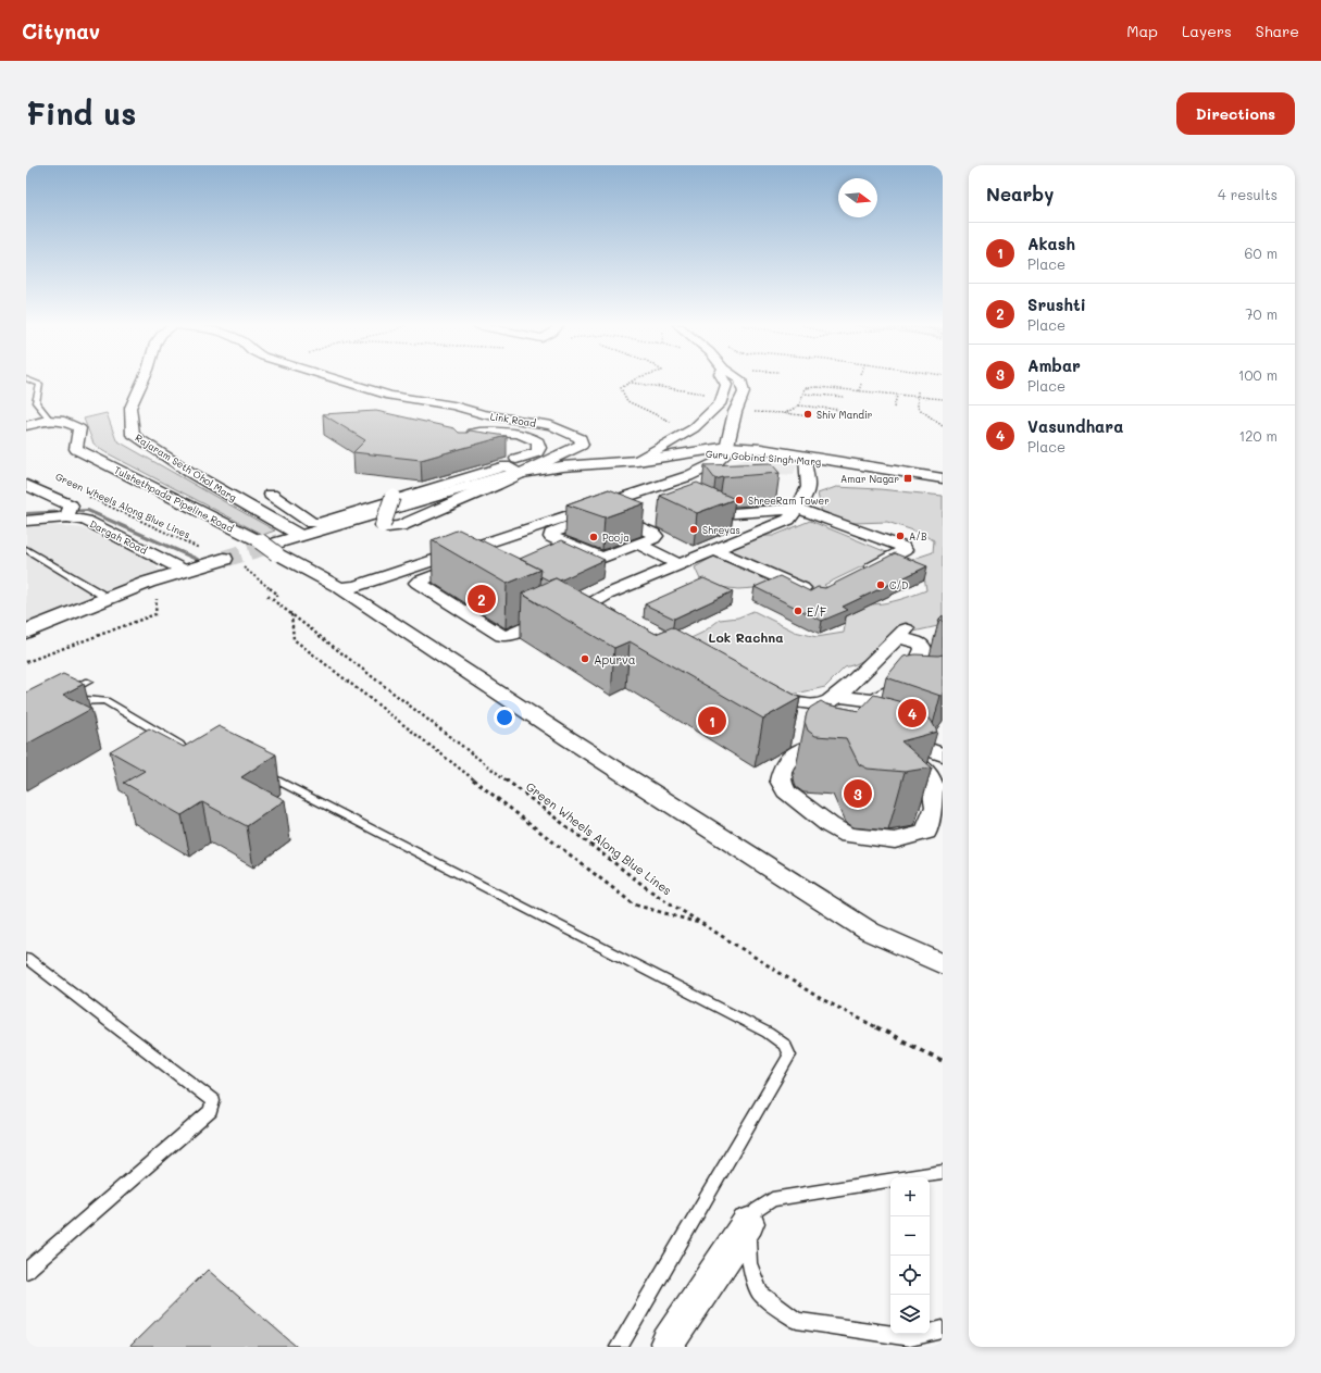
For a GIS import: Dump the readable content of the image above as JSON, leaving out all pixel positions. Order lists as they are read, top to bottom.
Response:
{
  "streets": {
    "street": [
      "Link Road",
      "Guru Gobind Singh Marg",
      "Rajaram Seth Ohol Marg",
      "Tulshethpada Pipeline Road",
      "Dargah Road"
    ],
    "path": ["Green Wheels Along Blue Lines"]
  },
  "districts": ["Lok Rachna"],
  "places": {
    "other": [
      "Shiv Mandir",
      "ShreeRam Tower",
      "Shreyas",
      "A/B",
      "Pooja",
      "C/D",
      "E/F",
      "Apurva"
    ],
    "transit": ["Amar Nagar"]
  },
  "north": "right",
  "page": {
    "header": "Citynav",
    "nav": ["Map", "Layers", "Share"],
    "buttons": "Directions",
    "title": "Find us",
    "heading": ["Nearby", "4 results"],
    "list": [
      {
        "mark": "1",
        "name": "Akash",
        "note": "Place",
        "value": "60 m"
      },
      {
        "mark": "2",
        "name": "Srushti",
        "note": "Place",
        "value": "70 m"
      },
      {
        "mark": "3",
        "name": "Ambar",
        "note": "Place",
        "value": "100 m"
      },
      {
        "mark": "4",
        "name": "Vasundhara",
        "note": "Place",
        "value": "120 m"
      }
    ],
    "pins": [
      "2",
      "4",
      "1",
      "3"
    ],
    "map_buttons": ["+", "−"]
  }
}
